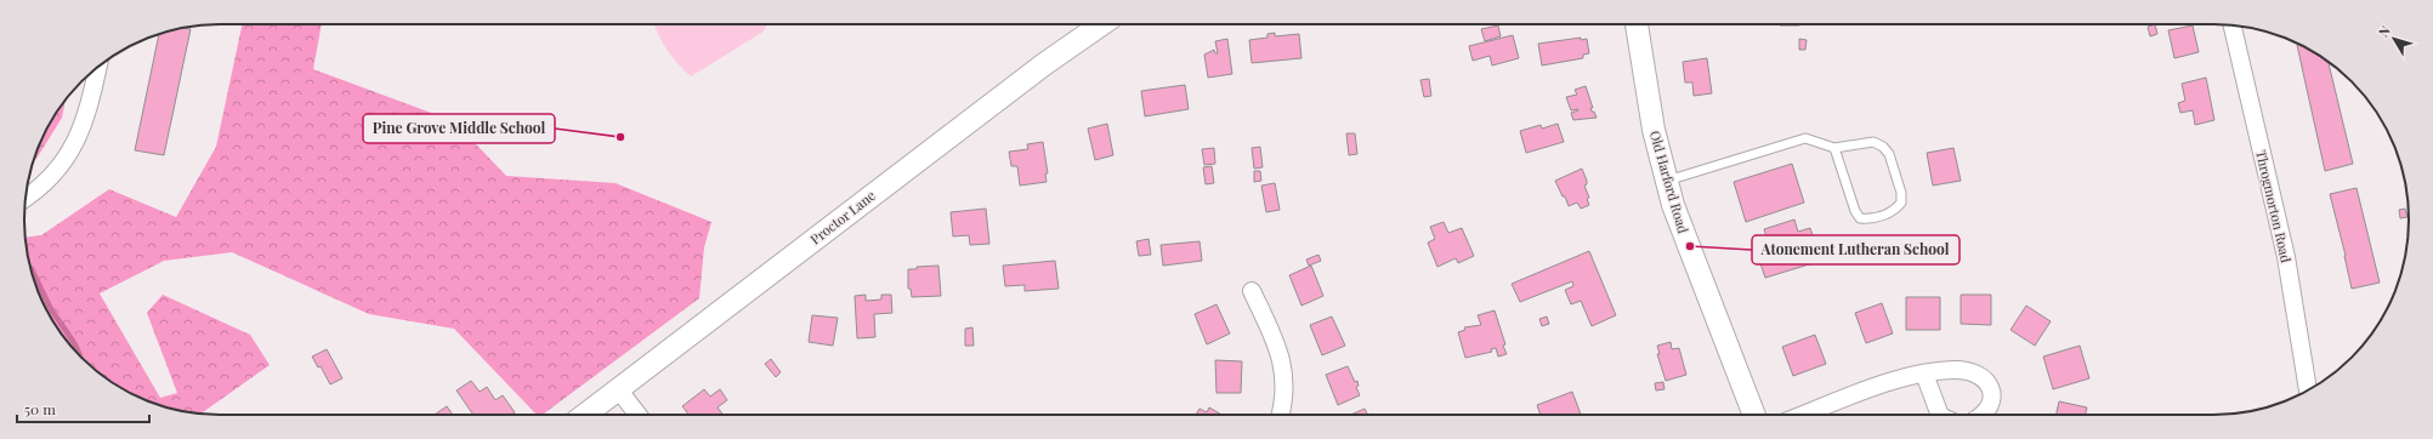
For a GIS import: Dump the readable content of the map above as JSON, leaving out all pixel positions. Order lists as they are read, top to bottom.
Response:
{
  "streets": {
    "street": ["Old Harford Road", "Throgmorton Road", "Proctor Lane"]
  },
  "places": ["Pine Grove Middle School", "Atonement Lutheran School"],
  "scale_bar": "50 m",
  "north": "top left"
}
